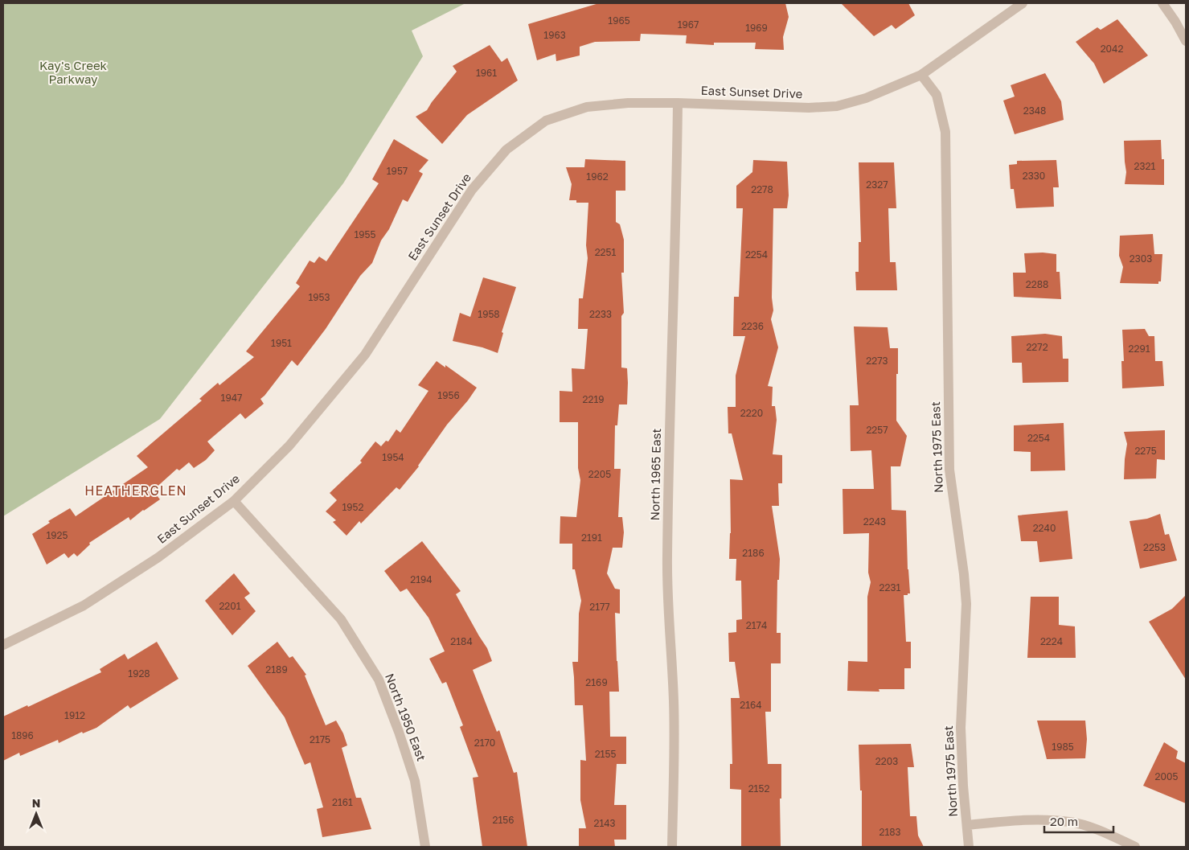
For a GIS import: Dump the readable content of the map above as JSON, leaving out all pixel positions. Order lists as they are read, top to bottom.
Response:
{
  "streets": {
    "street": [
      "East Sunset Drive",
      "North 1975 East",
      "North 1965 East",
      "North 1950 East"
    ]
  },
  "crossings": [
    ["East Sunset Drive", "North 1975 East"],
    ["East Sunset Drive", "North 1965 East"],
    ["East Sunset Drive", "North 1950 East"]
  ],
  "districts": ["HEATHERGLEN"],
  "parks": ["Kay's Creek Parkway"],
  "house_numbers": [
    "1965",
    "1967",
    "1969",
    "1963",
    "2042",
    "1961",
    "2348",
    "2321",
    "1957",
    "2330",
    "1962",
    "2327",
    "2278",
    "1955",
    "2251",
    "2254",
    "2303",
    "2288",
    "1953",
    "1958",
    "2233",
    "2236",
    "1951",
    "2272",
    "2291",
    "2273",
    "1956",
    "1947",
    "2219",
    "2220",
    "2257",
    "2254",
    "2275",
    "1954",
    "2205",
    "1952",
    "2243",
    "2240",
    "1925",
    "2191",
    "2253",
    "2186",
    "2194",
    "2231",
    "2201",
    "2177",
    "2174",
    "2184",
    "2224",
    "2189",
    "1928",
    "2169",
    "2164",
    "1912",
    "1896",
    "2175",
    "2170",
    "1985",
    "2155",
    "2203",
    "2005",
    "2152",
    "2161",
    "2156",
    "2143",
    "2183"
  ],
  "scale_bar": "20 m",
  "north": "top"
}
